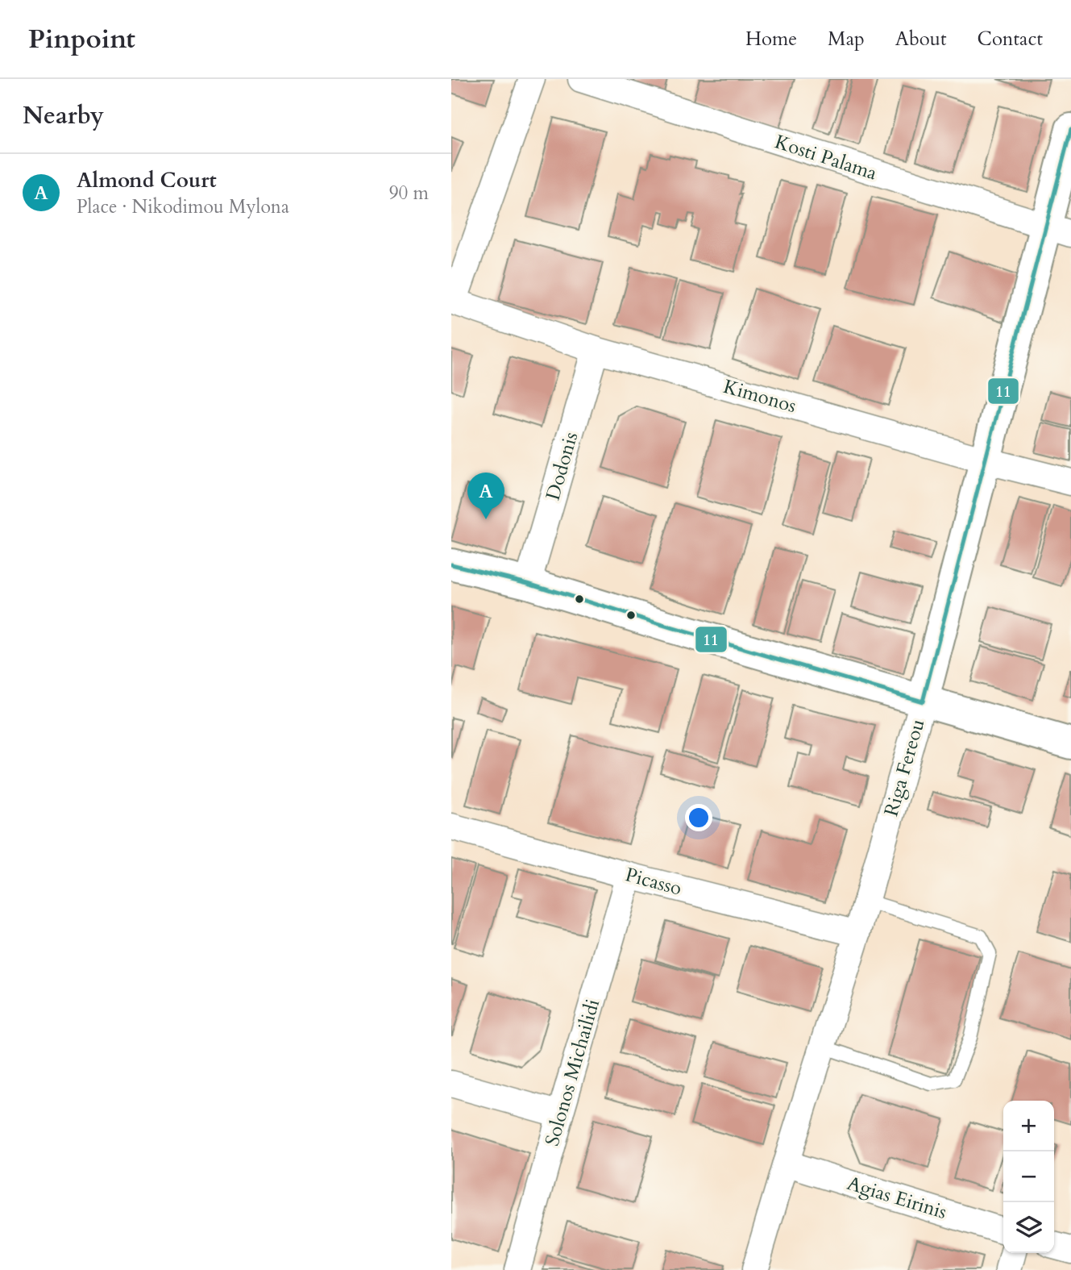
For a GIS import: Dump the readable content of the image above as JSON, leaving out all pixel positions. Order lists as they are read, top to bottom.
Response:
{
  "streets": {
    "street": [
      "Kosti Palama",
      "Kimonos",
      "Dodonis",
      "Riga Fereou",
      "Picasso",
      "Solonos Michailidi",
      "Agias Eirinis"
    ]
  },
  "crossings": [
    ["Kosti Palama", "Riga Fereou"],
    ["Kimonos", "Dodonis"],
    ["Kimonos", "Riga Fereou"],
    ["Riga Fereou", "Picasso"],
    ["Riga Fereou", "Agias Eirinis"],
    ["Picasso", "Solonos Michailidi"]
  ],
  "lines": ["transit line 11"],
  "page": {
    "header": "Pinpoint",
    "nav": [
      "Home",
      "Map",
      "About",
      "Contact"
    ],
    "heading": "Nearby",
    "list": [
      {
        "mark": "A",
        "name": "Almond Court",
        "note": "Place · Nikodimou Mylona",
        "value": "90 m"
      }
    ],
    "pins": "A",
    "map_buttons": ["+", "−"]
  }
}
